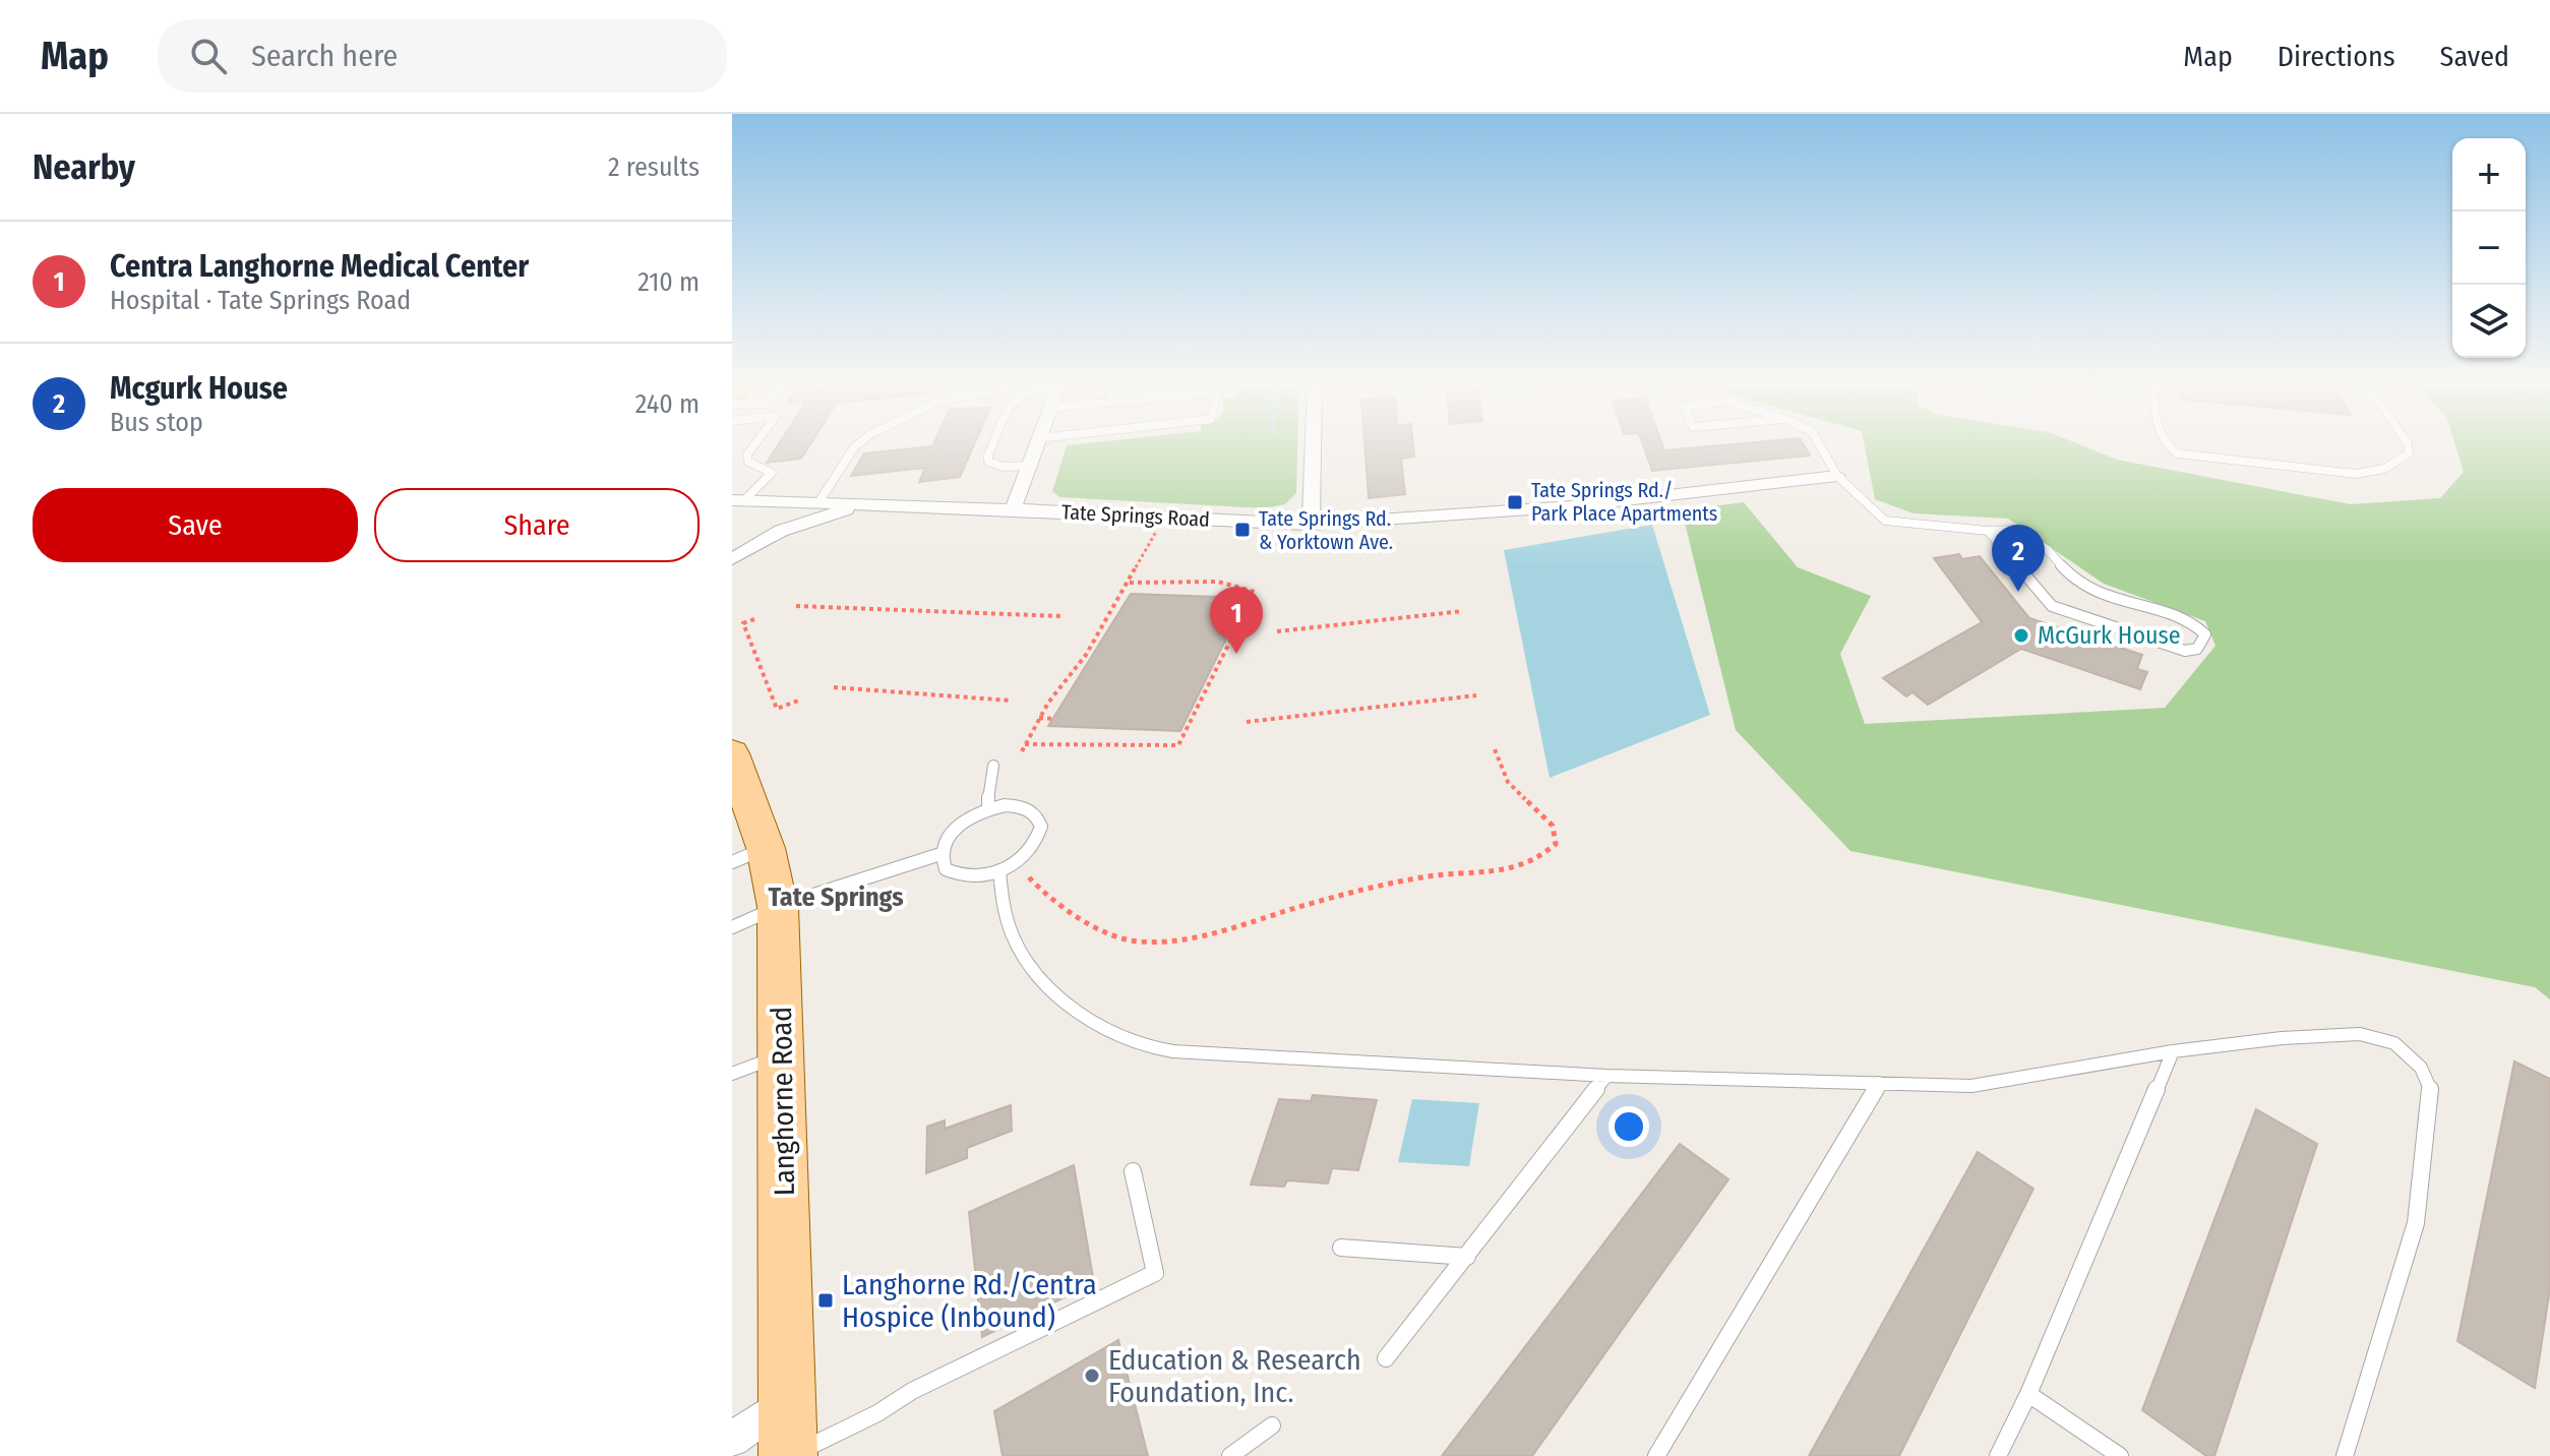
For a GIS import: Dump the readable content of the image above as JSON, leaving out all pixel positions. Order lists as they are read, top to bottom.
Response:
{
  "streets": {
    "main road": ["Langhorne Road"],
    "street": ["Tate Springs Road"]
  },
  "districts": ["Tate Springs"],
  "places": {
    "transit": ["Tate Springs Rd./ Park Place Apartments", "Tate Springs Rd. & Yorktown Ave.", "Langhorne Rd./Centra Hospice (Inbound)"],
    "other": ["McGurk House", "Education & Research Foundation, Inc."]
  },
  "page": {
    "header": "Map",
    "search": "Search here",
    "nav": ["Map", "Directions", "Saved"],
    "heading": ["Nearby", "2 results"],
    "map_buttons": ["+", "−"],
    "list": [
      {
        "mark": "1",
        "name": "Centra Langhorne Medical Center",
        "note": "Hospital · Tate Springs Road",
        "value": "210 m"
      },
      {
        "mark": "2",
        "name": "Mcgurk House",
        "note": "Bus stop",
        "value": "240 m"
      }
    ],
    "buttons": ["Save", "Share"],
    "pins": ["2", "1"]
  }
}
